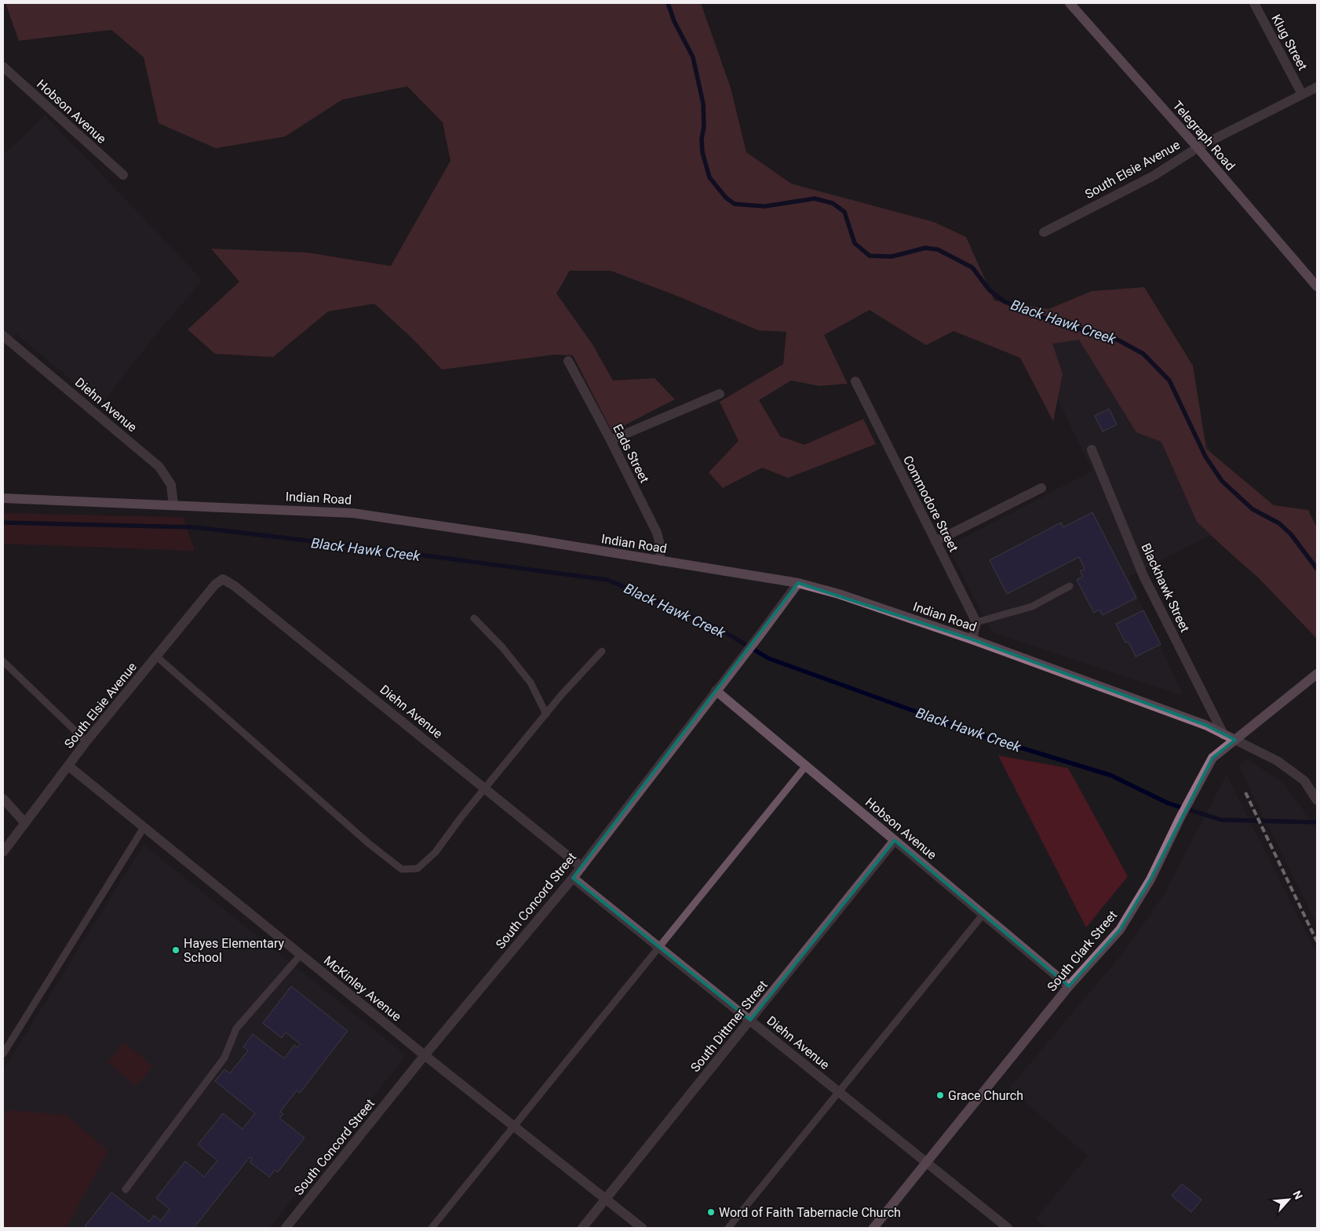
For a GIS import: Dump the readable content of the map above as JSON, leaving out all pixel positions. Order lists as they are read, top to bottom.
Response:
{
  "streets": {
    "street": [
      "Klug Street",
      "Hobson Avenue",
      "Telegraph Road",
      "South Elsie Avenue",
      "Diehn Avenue",
      "Eads Street",
      "Indian Road",
      "Commodore Street",
      "Blackhawk Street",
      "South Concord Street",
      "South Clark Street",
      "McKinley Avenue",
      "South Dittmer Street"
    ]
  },
  "crossings": [
    ["Klug Street", "South Elsie Avenue"],
    ["Hobson Avenue", "South Concord Street"],
    ["Hobson Avenue", "South Clark Street"],
    ["Hobson Avenue", "South Dittmer Street"],
    ["Telegraph Road", "South Elsie Avenue"],
    ["South Elsie Avenue", "Diehn Avenue"],
    ["South Elsie Avenue", "McKinley Avenue"],
    ["Diehn Avenue", "Indian Road"],
    ["Diehn Avenue", "South Concord Street"],
    ["Diehn Avenue", "South Clark Street"],
    ["Diehn Avenue", "South Dittmer Street"],
    ["Eads Street", "Indian Road"],
    ["Indian Road", "Blackhawk Street"],
    ["Indian Road", "South Concord Street"],
    ["Indian Road", "South Clark Street"],
    ["South Concord Street", "McKinley Avenue"],
    ["McKinley Avenue", "South Dittmer Street"]
  ],
  "water": ["Black Hawk Creek"],
  "places": ["Hayes Elementary School", "Grace Church", "Word of Faith Tabernacle Church"],
  "north": "top right"
}
